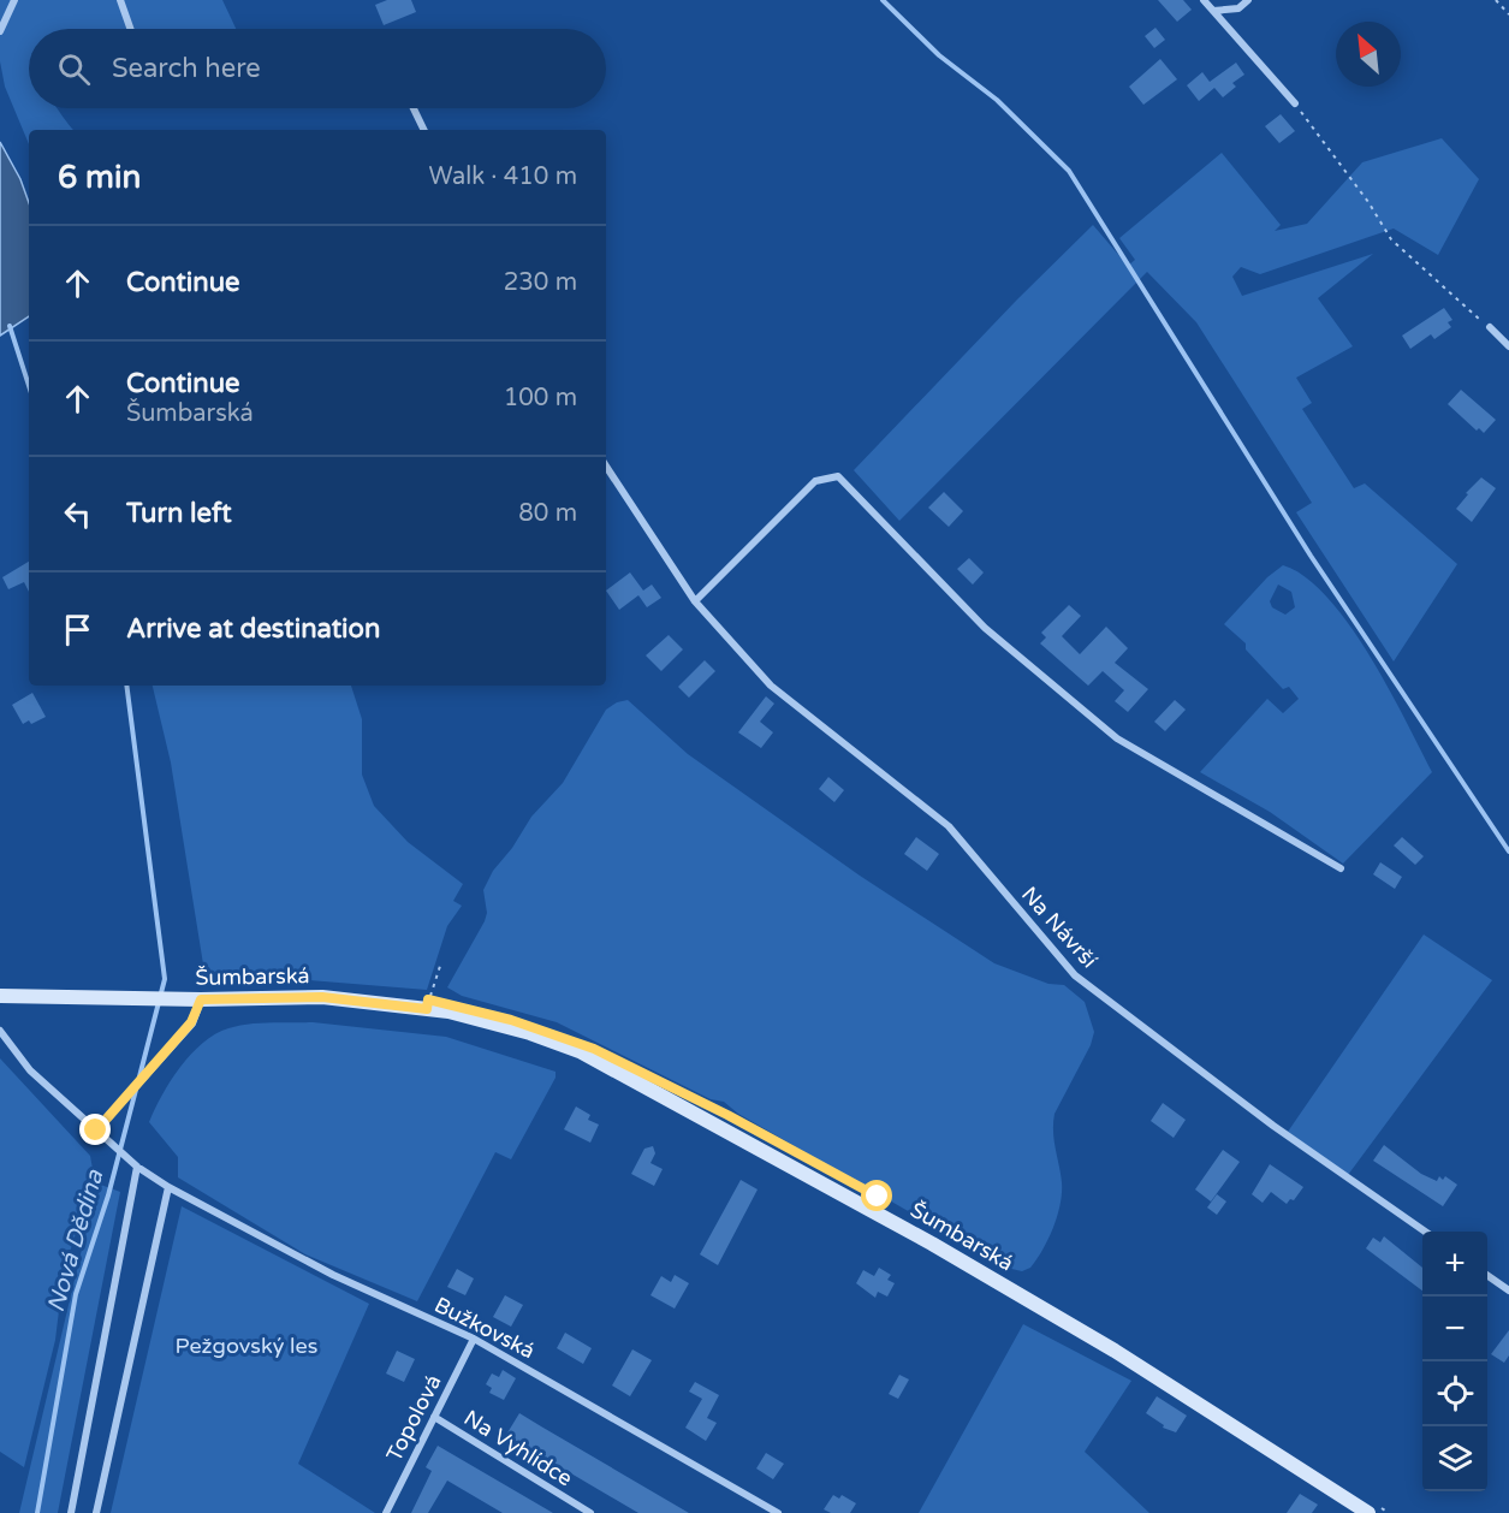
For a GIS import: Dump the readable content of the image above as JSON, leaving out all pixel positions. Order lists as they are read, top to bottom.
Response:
{
  "streets": {
    "street": [
      "Na Návrší",
      "Šumbarská",
      "Bužkovská",
      "Topolová",
      "Na Vyhlídce"
    ]
  },
  "crossings": [
    ["Bužkovská", "Topolová"],
    ["Topolová", "Na Vyhlídce"]
  ],
  "water": ["Nová Dědina"],
  "parks": ["Pežgovský les"],
  "north": "top left",
  "page": {
    "search": "Search here",
    "heading": ["6 min", "Walk · 410 m"],
    "list": [
      ["Continue", "230 m"],
      ["Continue", "Šumbarská", "100 m"],
      ["Turn left", "80 m"],
      "Arrive at destination"
    ],
    "map_buttons": ["+", "−"]
  }
}
